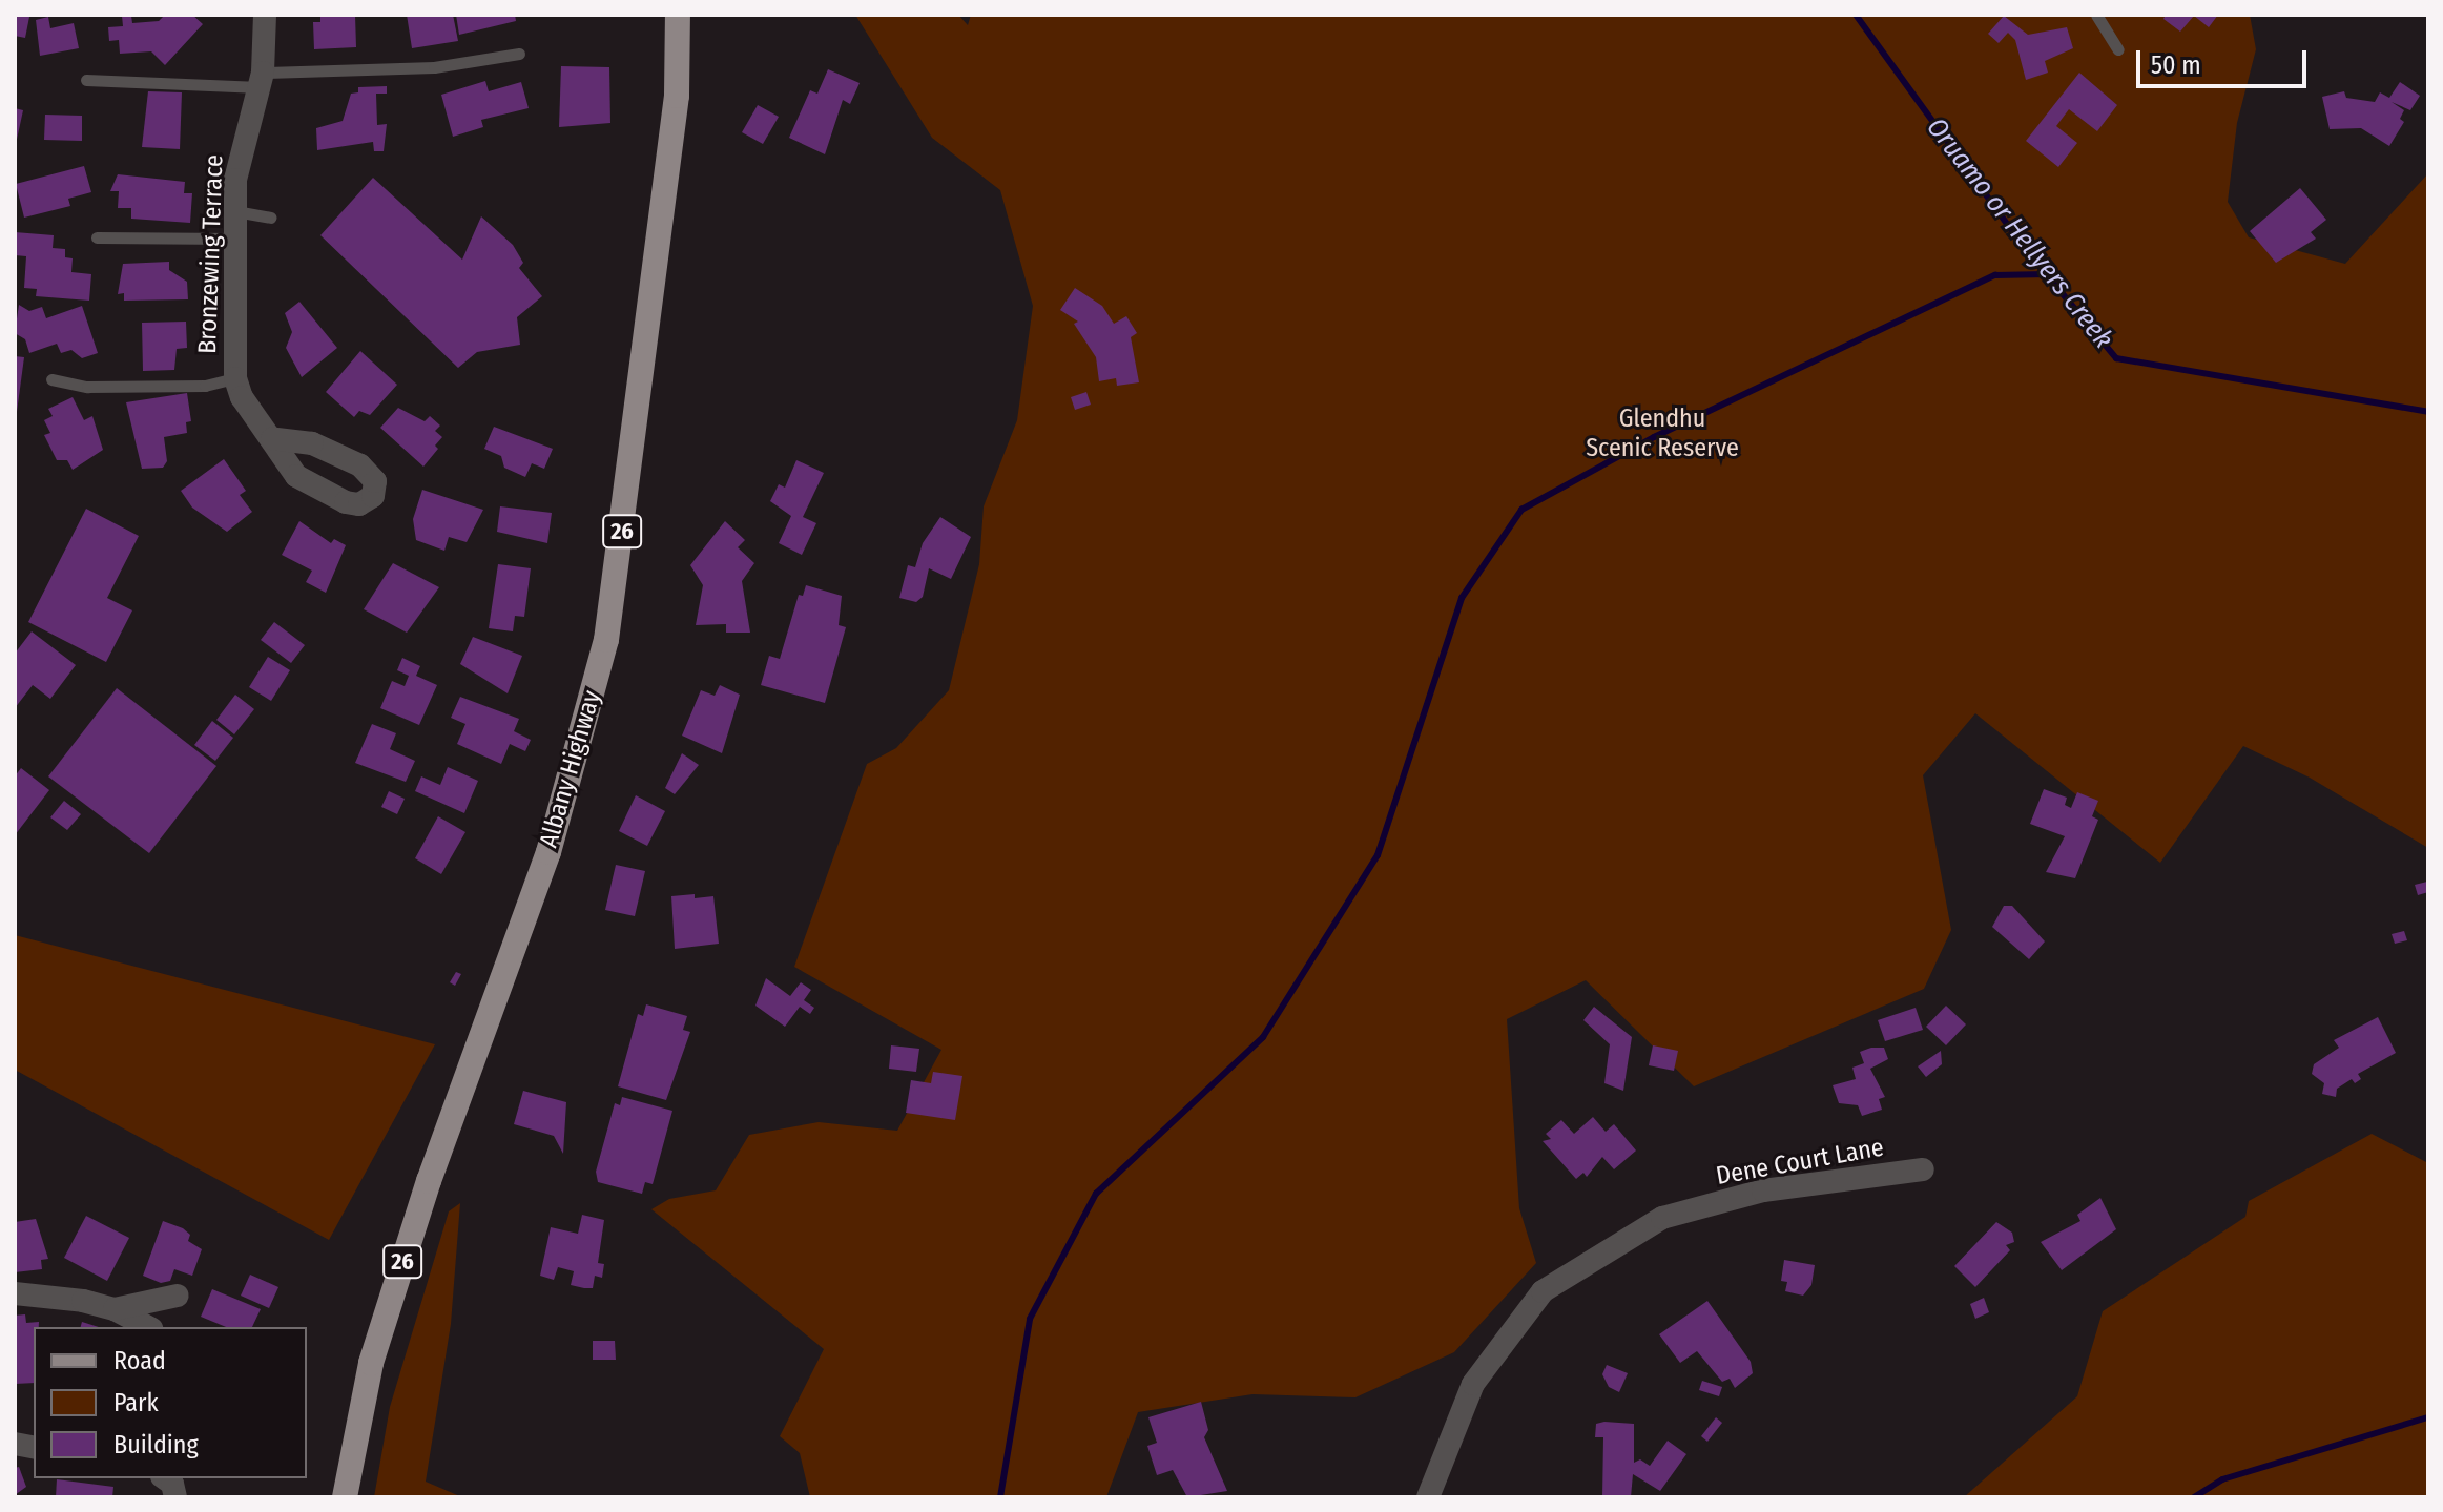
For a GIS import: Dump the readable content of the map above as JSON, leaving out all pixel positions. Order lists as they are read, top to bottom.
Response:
{
  "streets": {
    "main road": ["26", "Albany Highway"],
    "street": ["Bronzewing Terrace", "Dene Court Lane"]
  },
  "water": ["Oruamo or Hellyers Creek"],
  "parks": ["Glendhu Scenic Reserve"],
  "legend": ["Road", "Park", "Building"],
  "scale_bar": "50 m"
}
